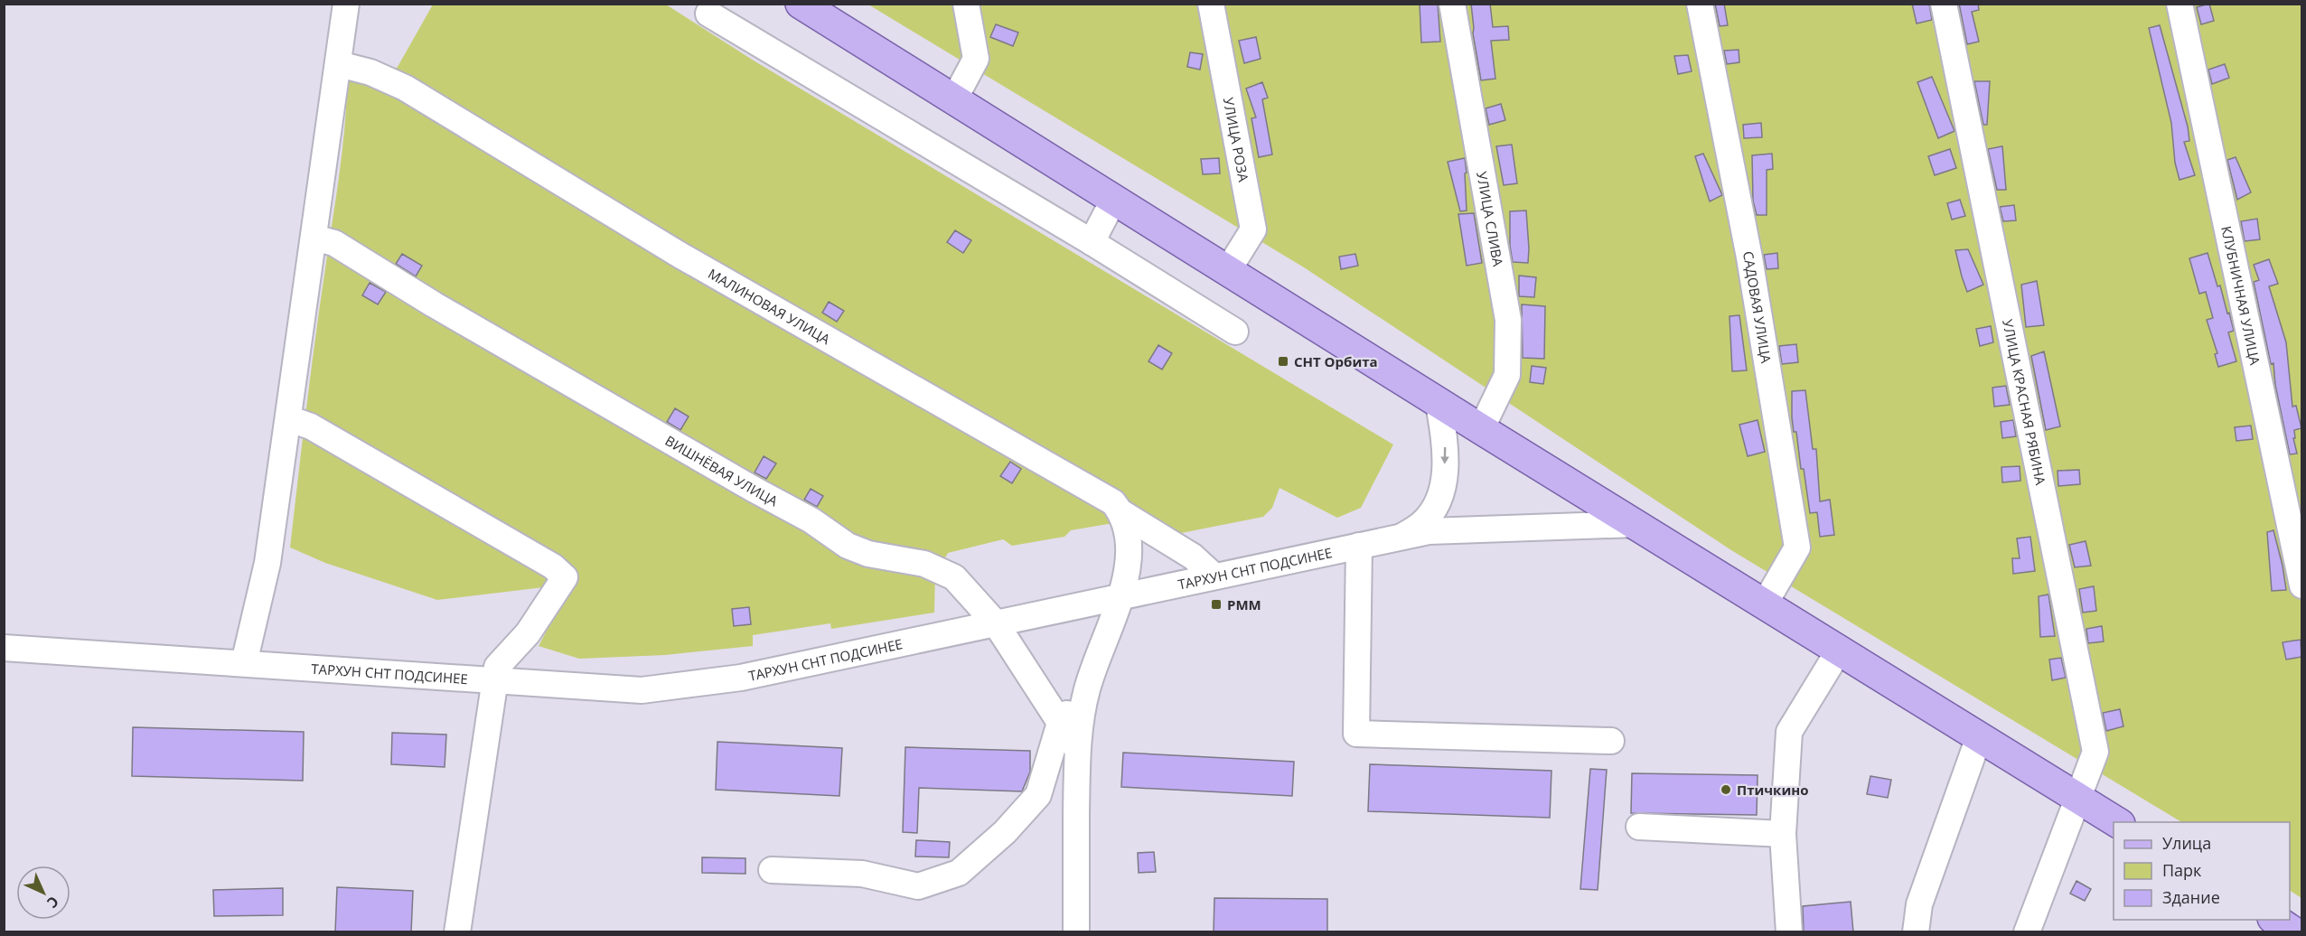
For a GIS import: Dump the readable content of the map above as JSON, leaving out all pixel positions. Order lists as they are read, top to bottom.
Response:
{
  "streets": {
    "street": [
      "УЛИЦА РОЗА",
      "УЛИЦА СЛИВА",
      "КЛУБНИЧНАЯ УЛИЦА",
      "МАЛИНОВАЯ УЛИЦА",
      "САДОВАЯ УЛИЦА",
      "УЛИЦА КРАСНАЯ РЯБИНА",
      "ВИШНЁВАЯ УЛИЦА",
      "ТАРХУН СНТ ПОДСИНЕЕ"
    ]
  },
  "crossings": [
    ["МАЛИНОВАЯ УЛИЦА", "ТАРХУН СНТ ПОДСИНЕЕ"],
    ["ВИШНЁВАЯ УЛИЦА", "ТАРХУН СНТ ПОДСИНЕЕ"]
  ],
  "places": {
    "transit": ["СНТ Орбита", "РММ"],
    "other": ["Птичкино"]
  },
  "legend": ["Улица", "Парк", "Здание"],
  "north": "bottom right"
}
